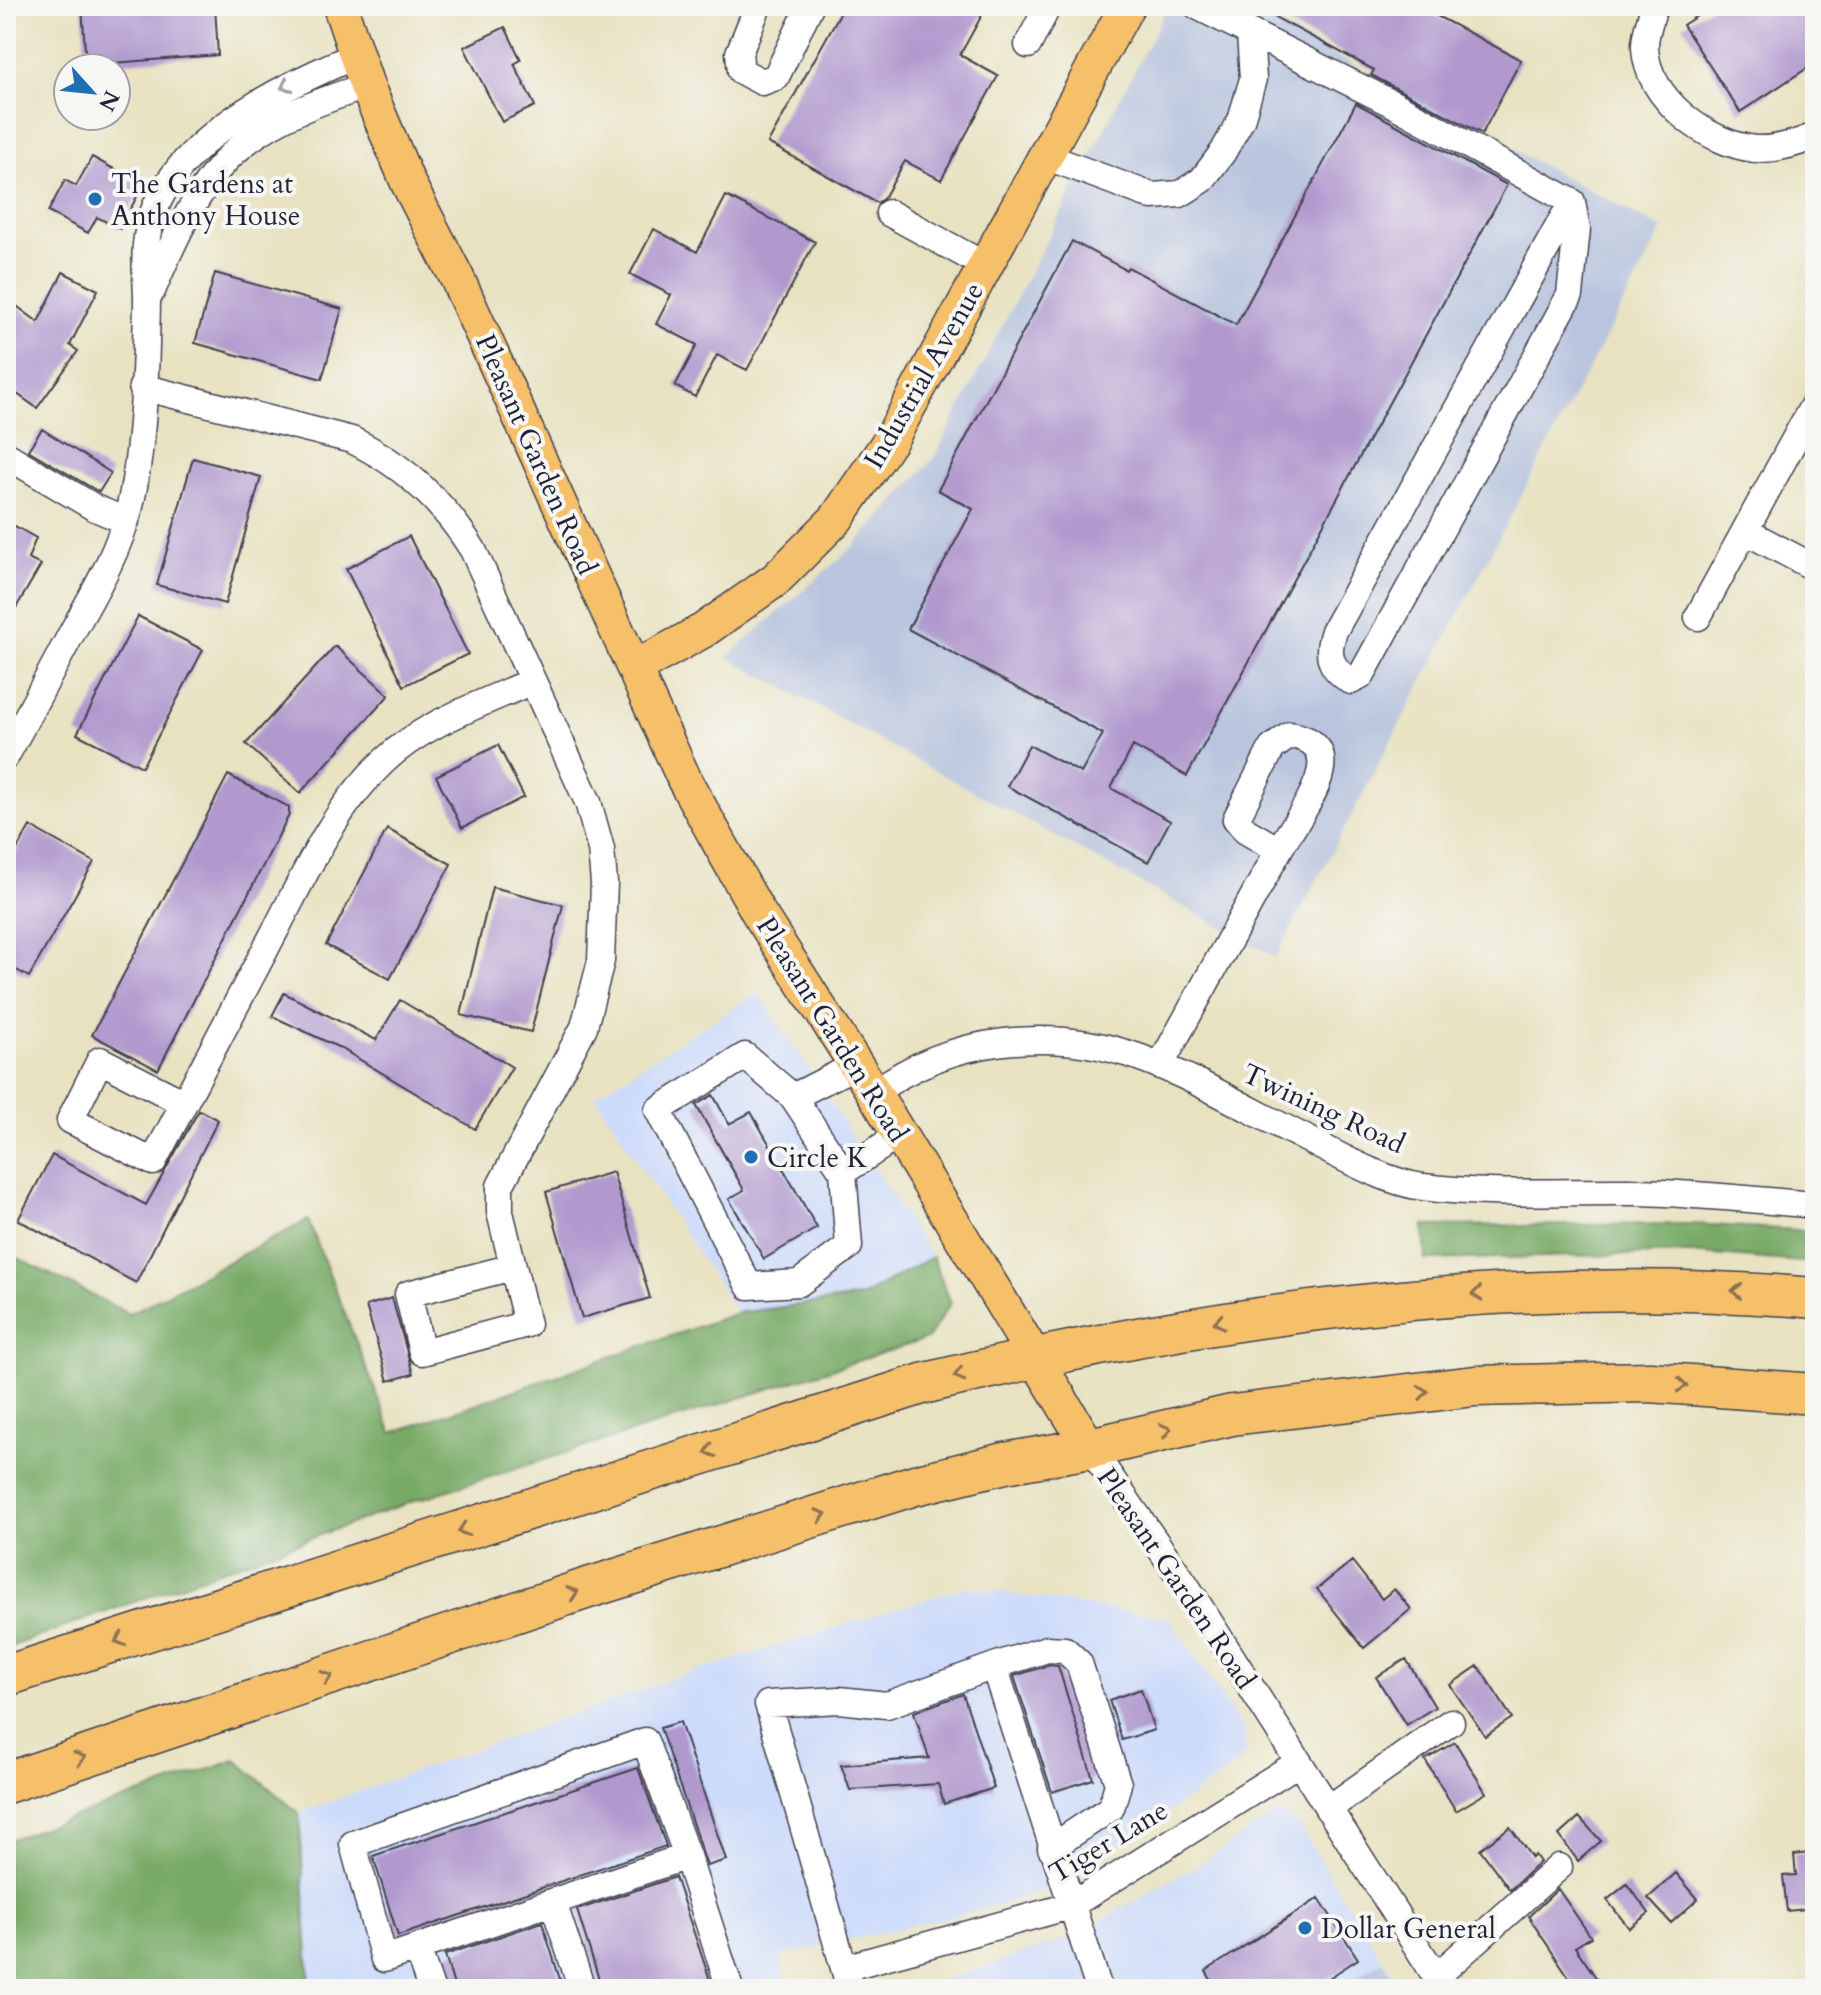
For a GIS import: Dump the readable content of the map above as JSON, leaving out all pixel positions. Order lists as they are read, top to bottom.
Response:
{
  "streets": {
    "main road": ["Industrial Avenue", "Pleasant Garden Road"],
    "street": ["Twining Road", "Tiger Lane"]
  },
  "crossings": [
    ["Industrial Avenue", "Pleasant Garden Road"],
    ["Pleasant Garden Road", "Twining Road"],
    ["Pleasant Garden Road", "Tiger Lane"]
  ],
  "places": ["The Gardens at Anthony House", "Circle K", "Dollar General"],
  "north": "bottom right"
}
